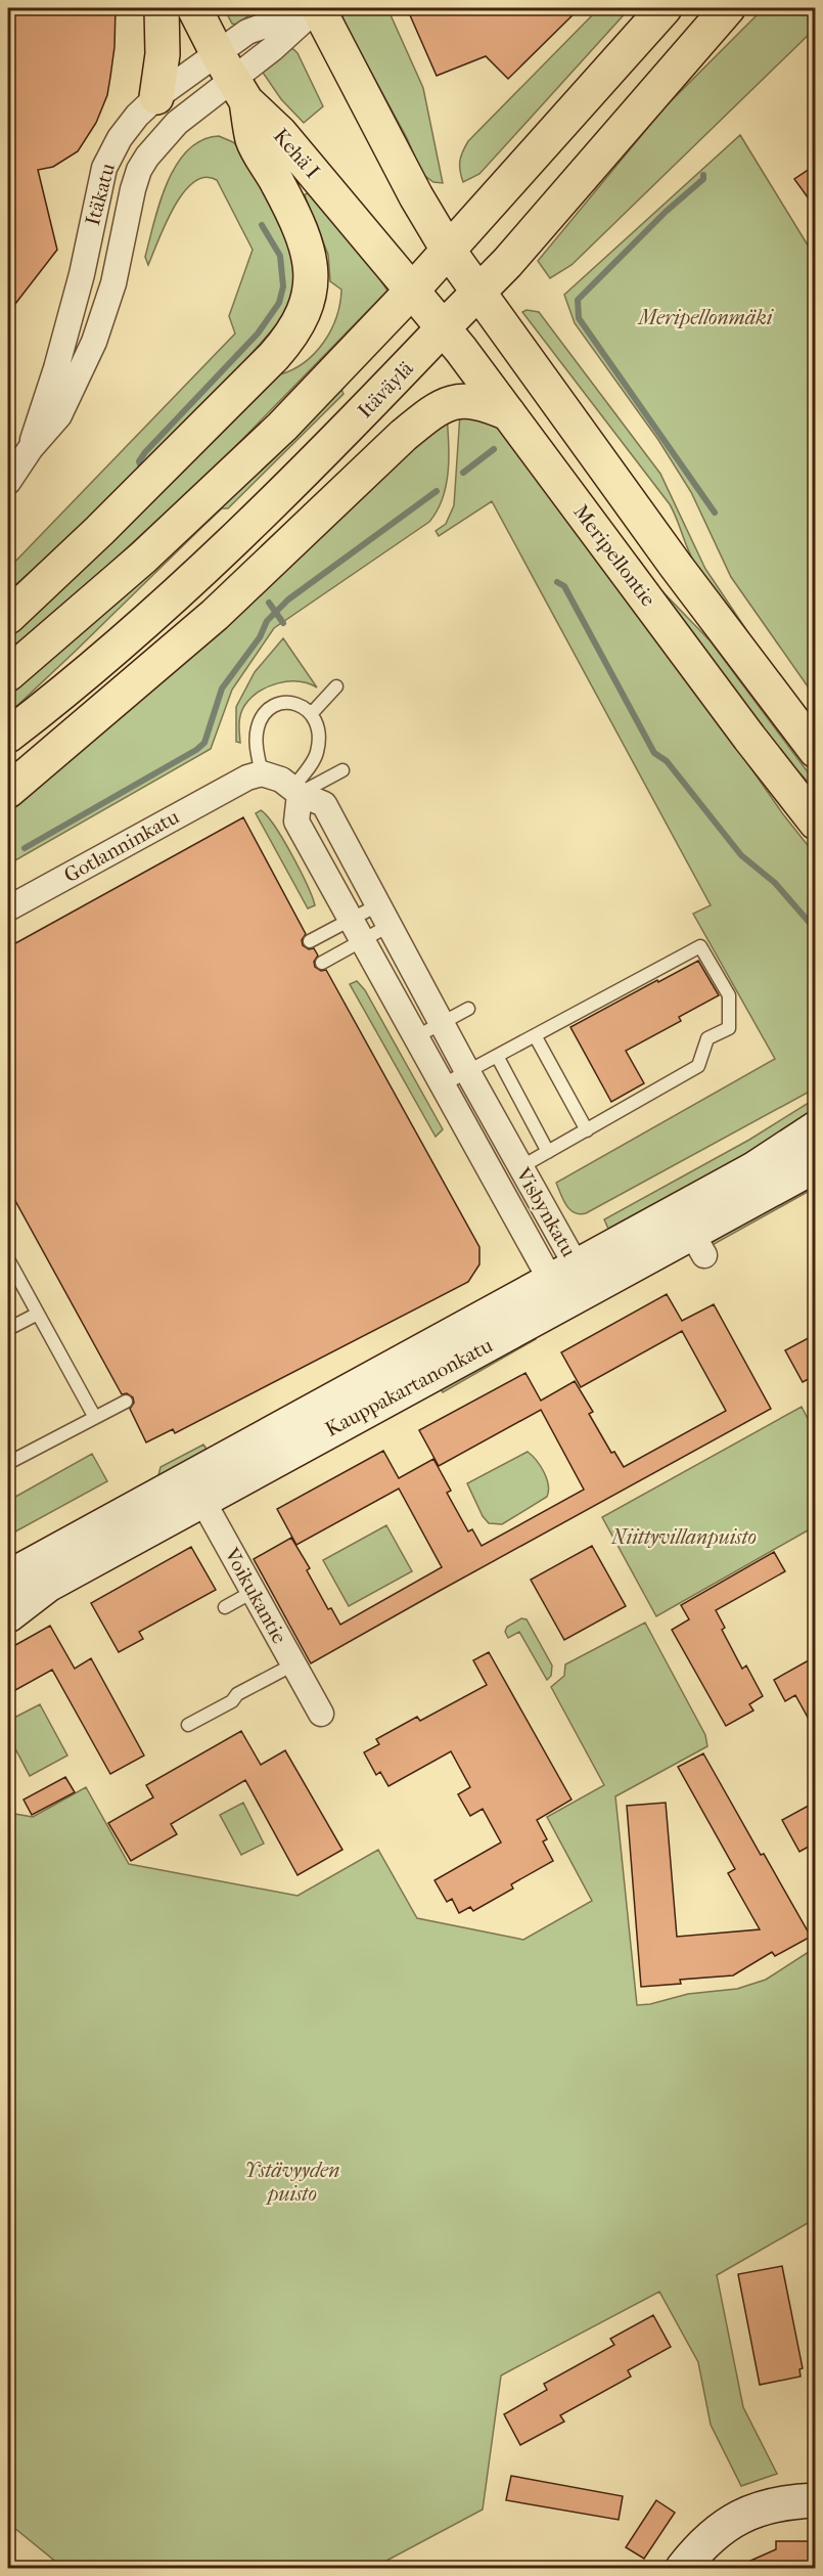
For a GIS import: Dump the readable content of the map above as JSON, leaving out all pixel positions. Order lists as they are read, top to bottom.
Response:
{
  "streets": {
    "main road": [
      "Kehä I",
      "Itäväylä",
      "Meripellontie",
      "Kauppakartanonkatu"
    ],
    "street": [
      "Itäkatu",
      "Gotlanninkatu",
      "Visbynkatu",
      "Voikukantie"
    ]
  },
  "crossings": [
    ["Kehä I", "Itäkatu"],
    ["Kehä I", "Meripellontie"],
    ["Itäväylä", "Meripellontie"],
    ["Gotlanninkatu", "Visbynkatu"],
    ["Visbynkatu", "Kauppakartanonkatu"],
    ["Kauppakartanonkatu", "Voikukantie"]
  ],
  "parks": ["Meripellonmäki", "Niittyvillanpuisto", "Ystävyyden puisto"]
}
